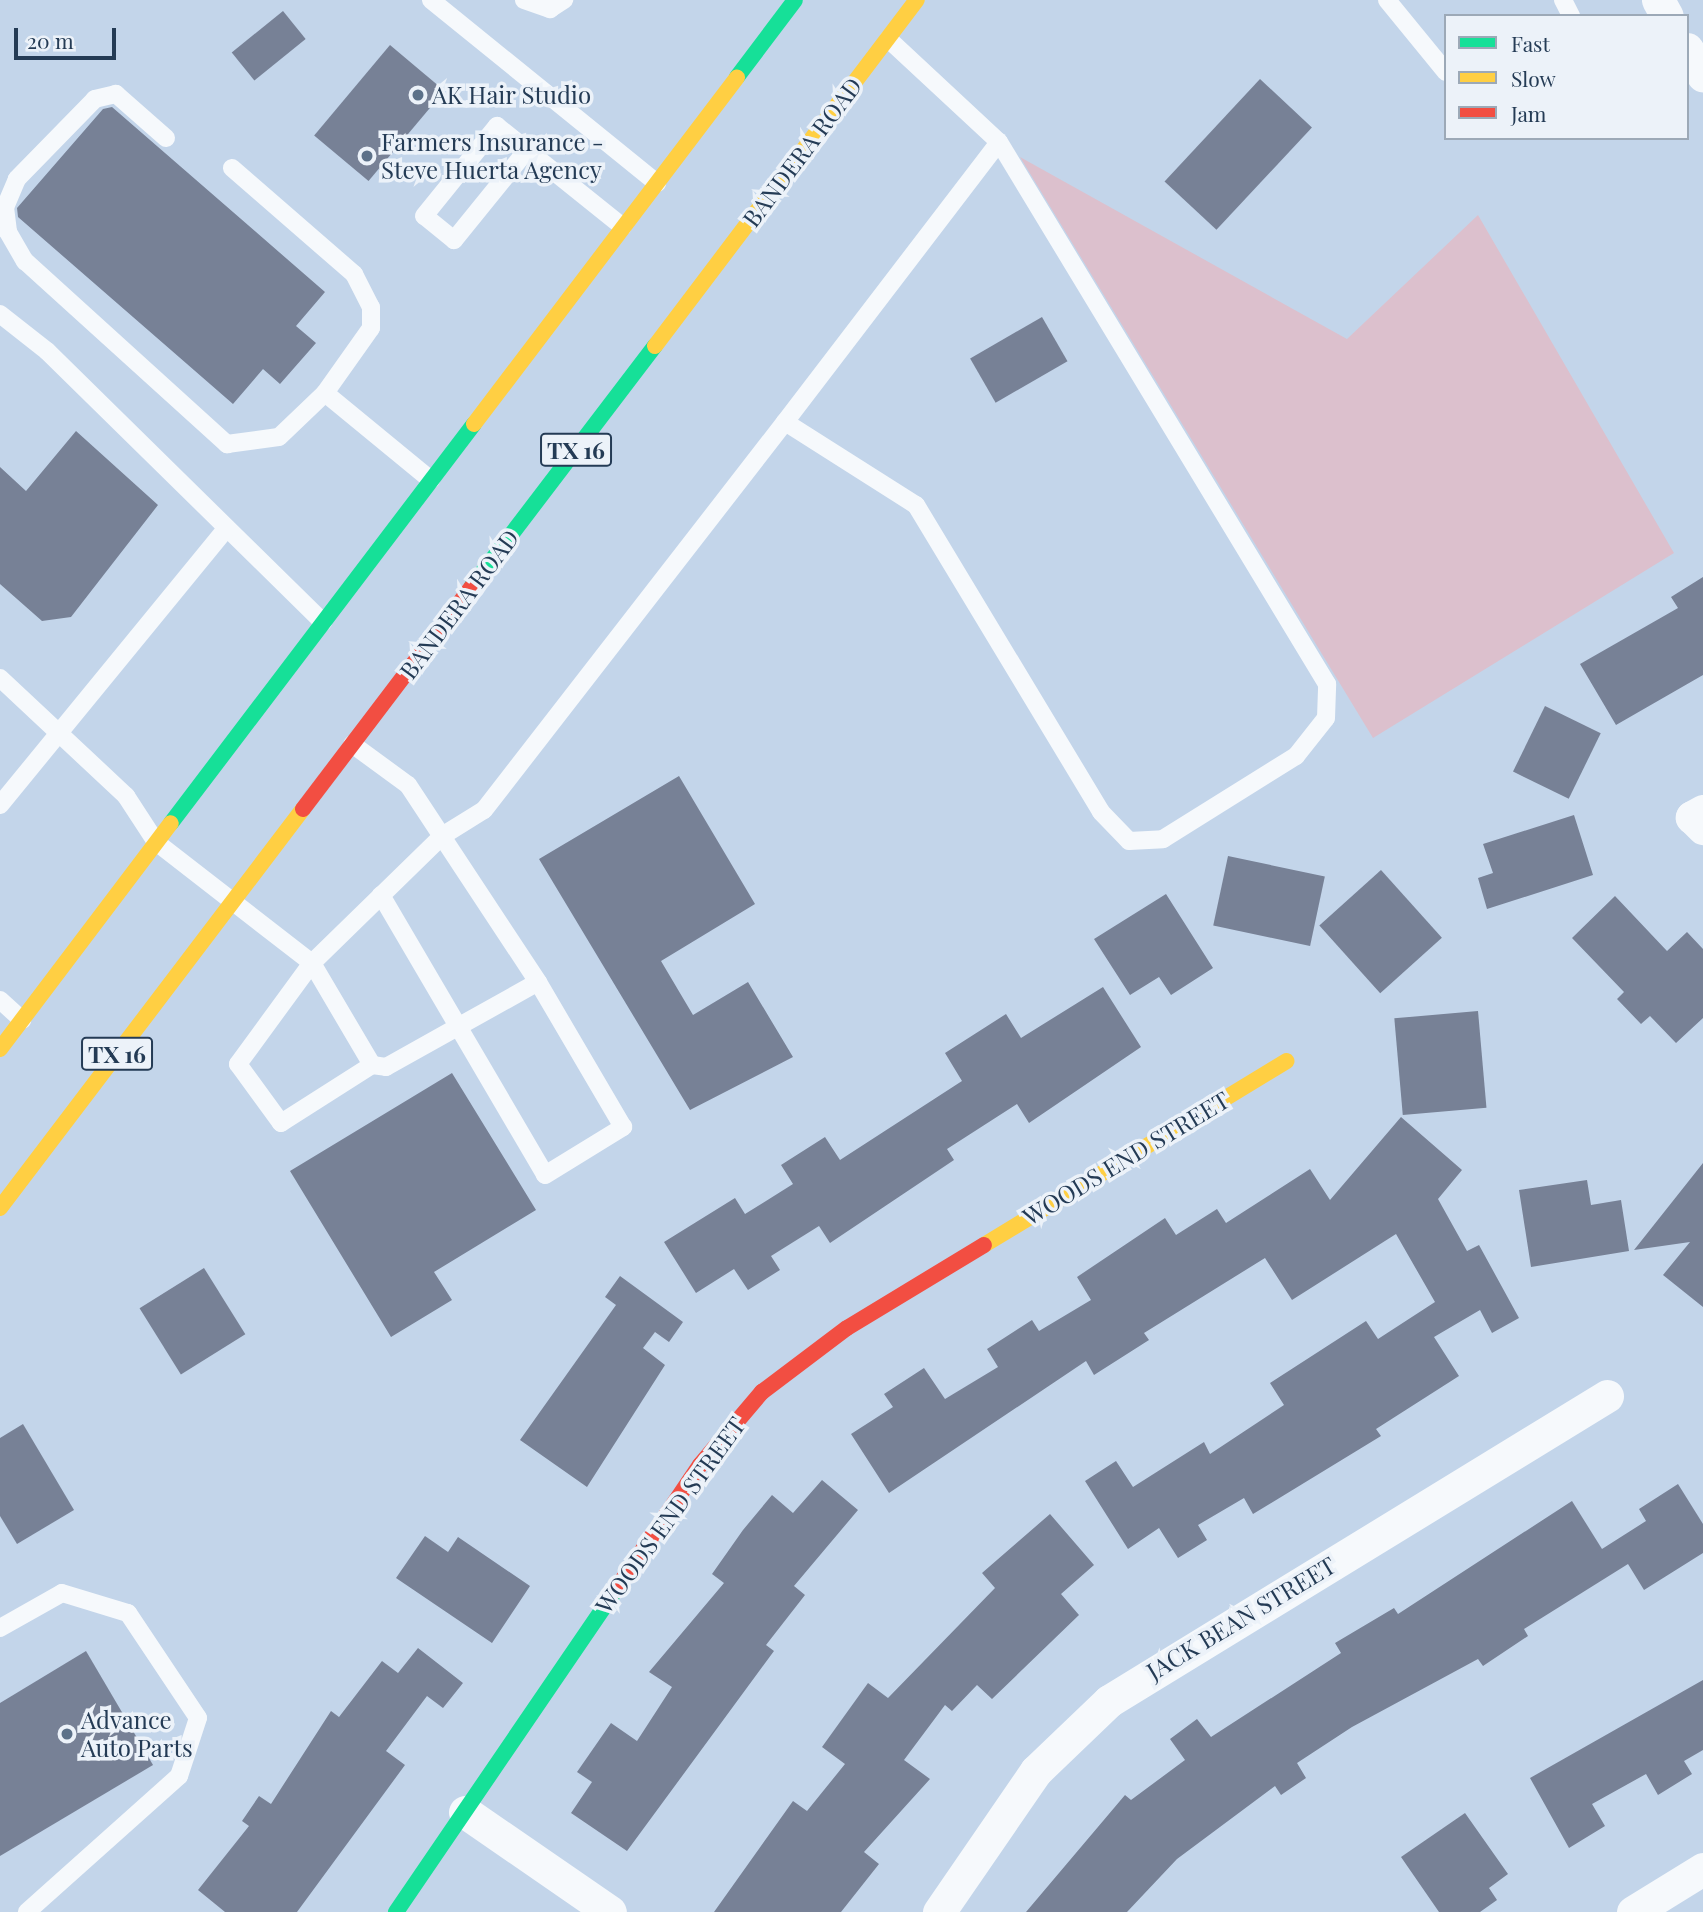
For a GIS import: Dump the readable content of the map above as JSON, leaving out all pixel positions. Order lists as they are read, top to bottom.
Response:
{
  "streets": {
    "main road": ["BANDERA ROAD", "TX 16", "WOODS END STREET"],
    "street": ["JACK BEAN STREET"]
  },
  "places": ["AK Hair Studio", "Farmers Insurance - Steve Huerta Agency", "Advance Auto Parts"],
  "legend": ["Fast", "Slow", "Jam"],
  "scale_bar": "20 m"
}
